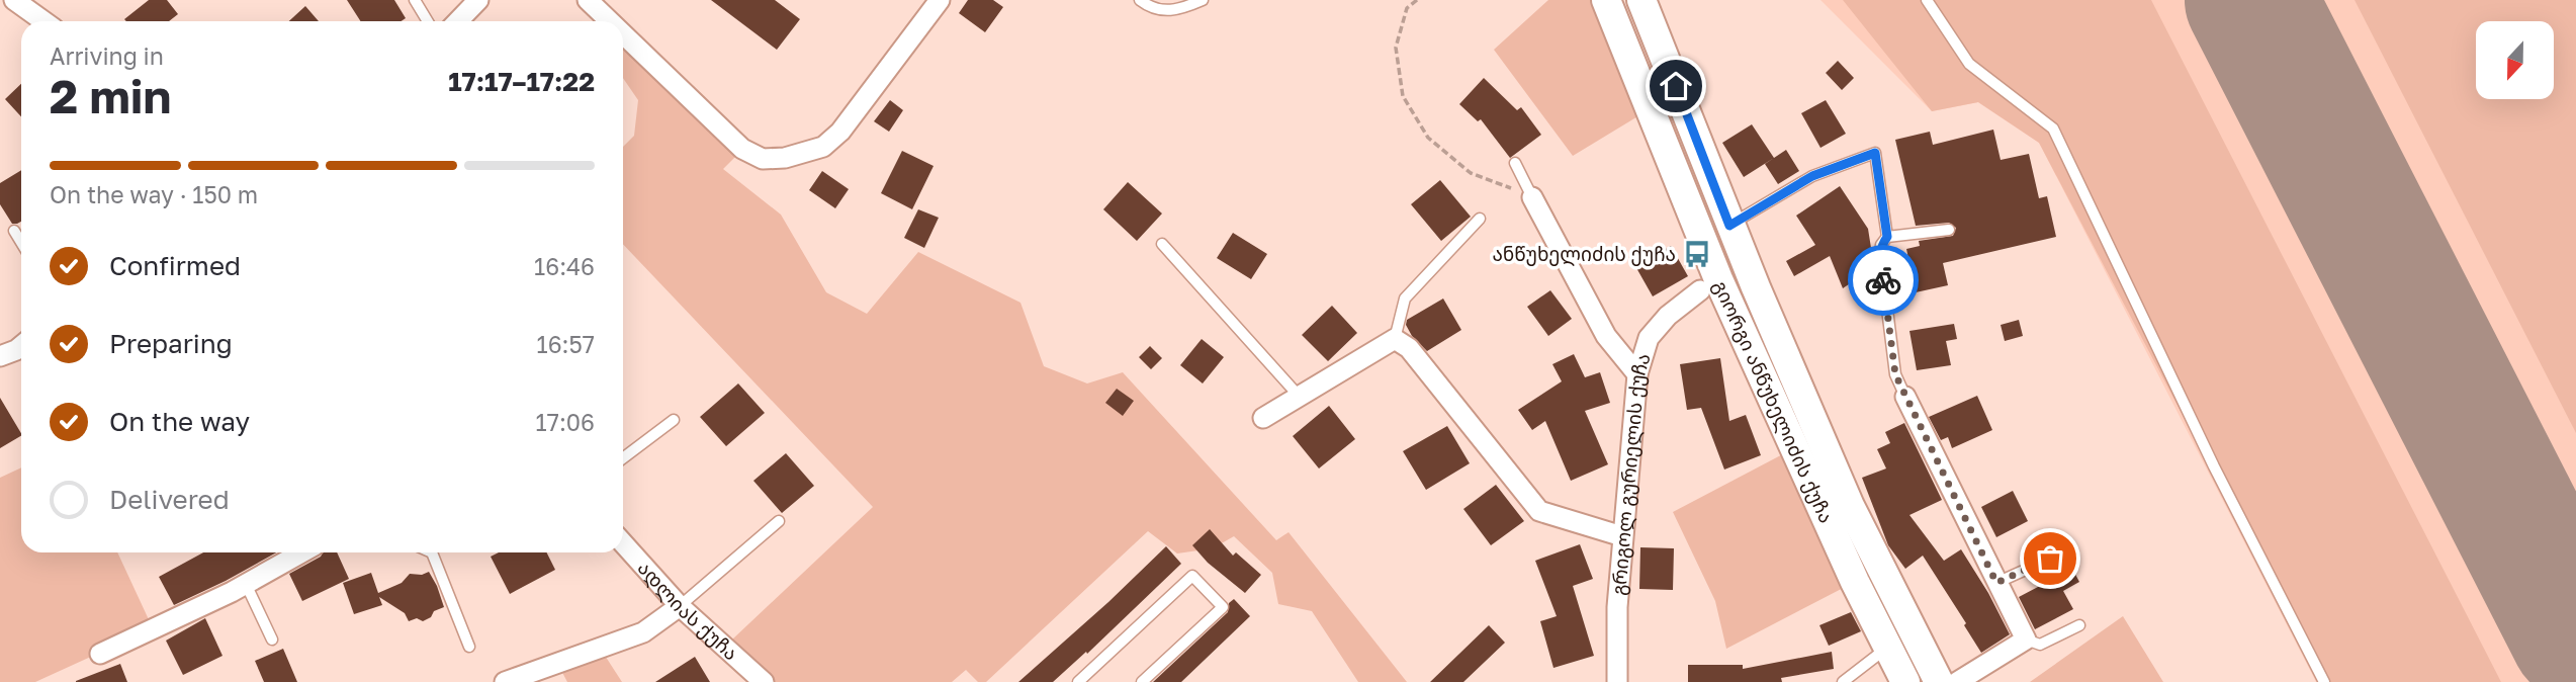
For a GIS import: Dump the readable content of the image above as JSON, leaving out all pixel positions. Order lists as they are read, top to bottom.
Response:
{
  "streets": {
    "main road": ["გიორგი ანწუხელიძის ქუჩა"],
    "street": ["გრიგოლ გურიელის ქუჩა", "ადლიას ქუჩა"]
  },
  "places": {
    "bus stop": ["ანწუხელიძის ქუჩა"]
  },
  "north": "bottom",
  "page": {
    "heading": ["2 min", "Arriving in", "17:17–17:22"],
    "bar": "On the way · 150 m",
    "list": [
      ["Confirmed", "16:46"],
      ["Preparing", "16:57"],
      ["On the way", "17:06"],
      "Delivered"
    ]
  }
}
